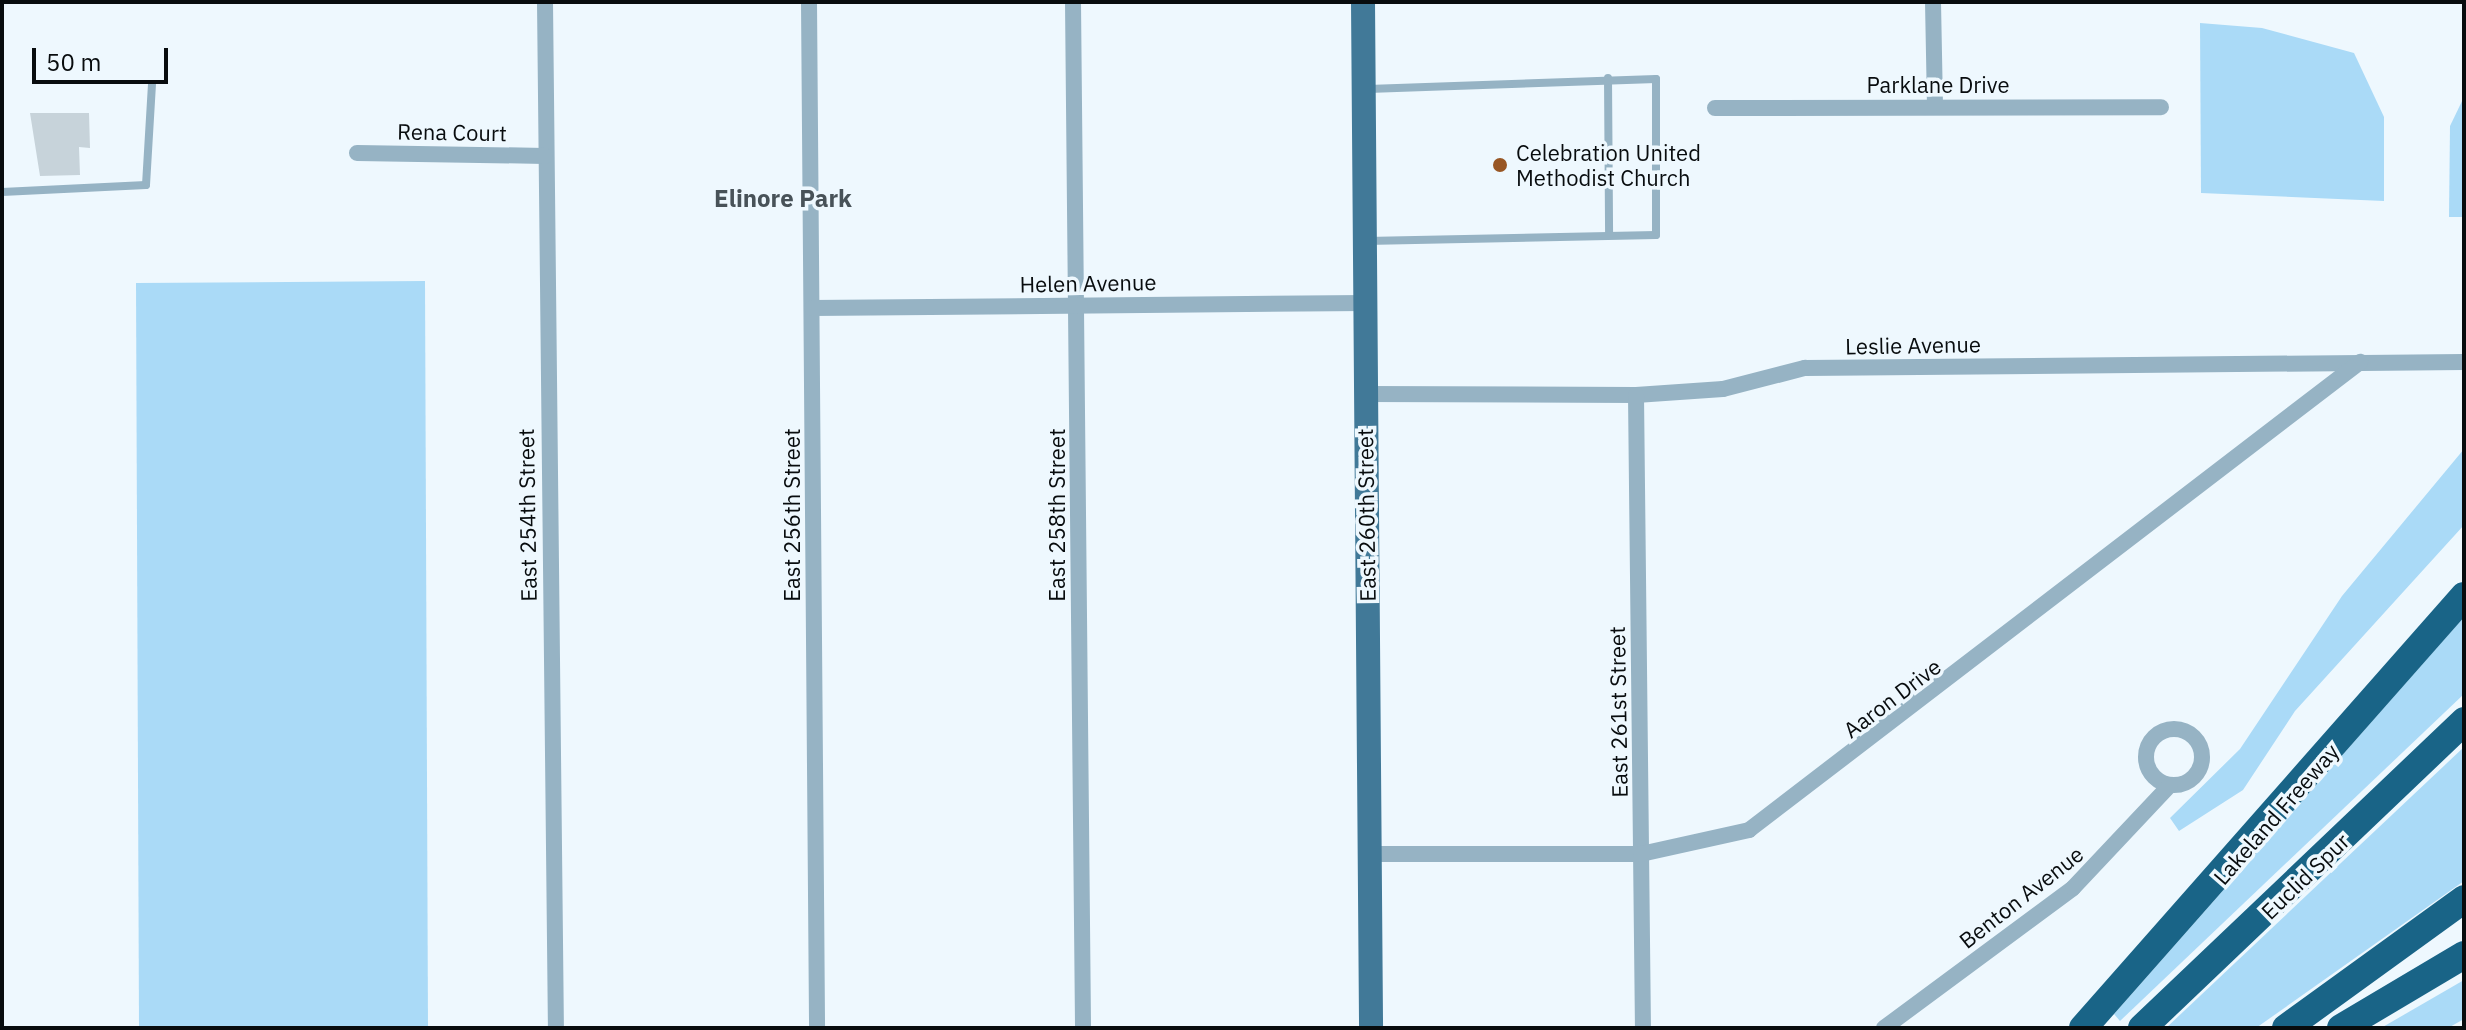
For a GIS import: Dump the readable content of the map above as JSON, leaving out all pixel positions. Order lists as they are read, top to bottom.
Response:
{
  "streets": {
    "highway": ["Lakeland Freeway", "Euclid Spur"],
    "main road": ["East 260th Street"],
    "street": [
      "Parklane Drive",
      "Rena Court",
      "Helen Avenue",
      "Leslie Avenue",
      "East 254th Street",
      "East 256th Street",
      "East 258th Street",
      "Aaron Drive",
      "East 261st Street",
      "Benton Avenue"
    ]
  },
  "crossings": [
    ["Rena Court", "East 254th Street"],
    ["Helen Avenue", "East 256th Street"],
    ["Helen Avenue", "East 258th Street"],
    ["Helen Avenue", "East 260th Street"],
    ["Leslie Avenue", "East 260th Street"],
    ["Leslie Avenue", "Aaron Drive"],
    ["Leslie Avenue", "East 261st Street"],
    ["East 260th Street", "Aaron Drive"],
    ["Aaron Drive", "East 261st Street"]
  ],
  "districts": ["Elinore Park"],
  "places": ["Celebration United Methodist Church"],
  "scale_bar": "50 m"
}
